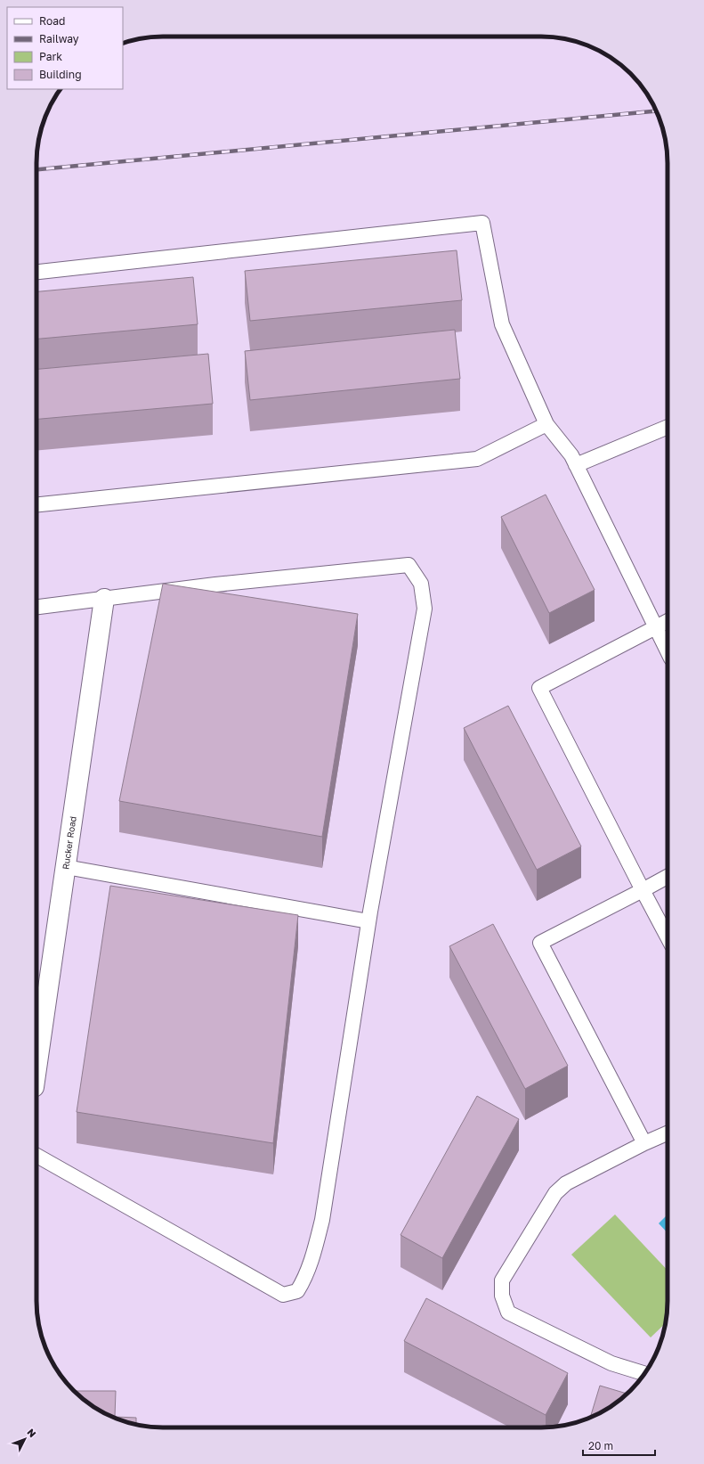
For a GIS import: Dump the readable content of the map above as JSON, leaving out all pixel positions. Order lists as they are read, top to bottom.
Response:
{
  "streets": {
    "street": ["Rucker Road"]
  },
  "legend": [
    "Road",
    "Railway",
    "Park",
    "Building"
  ],
  "scale_bar": "20 m",
  "north": "top right"
}
